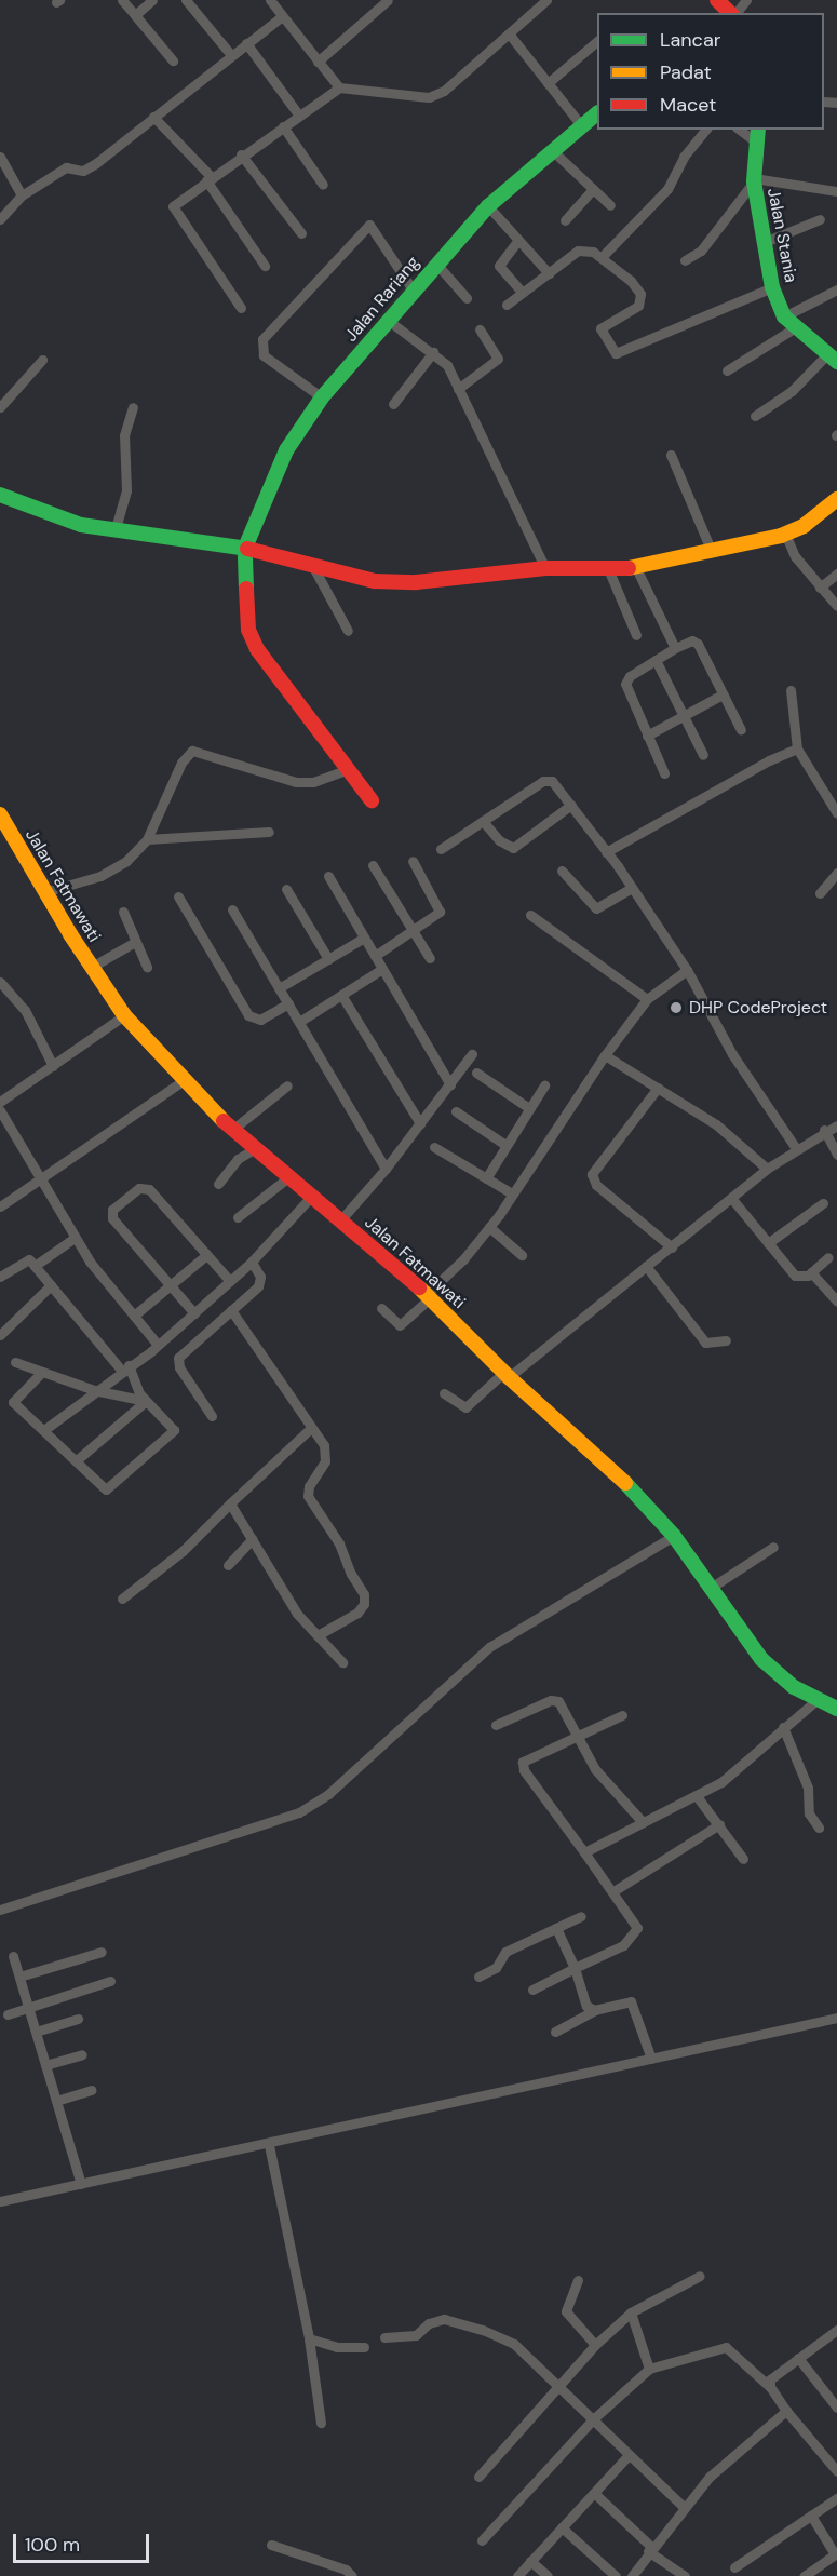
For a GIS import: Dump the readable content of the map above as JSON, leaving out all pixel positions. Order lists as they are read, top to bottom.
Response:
{
  "streets": {
    "street": ["Jalan Stania", "Jalan Rariang", "Jalan Fatmawati"]
  },
  "places": ["DHP CodeProject"],
  "legend": ["Lancar", "Padat", "Macet"],
  "scale_bar": "100 m"
}
